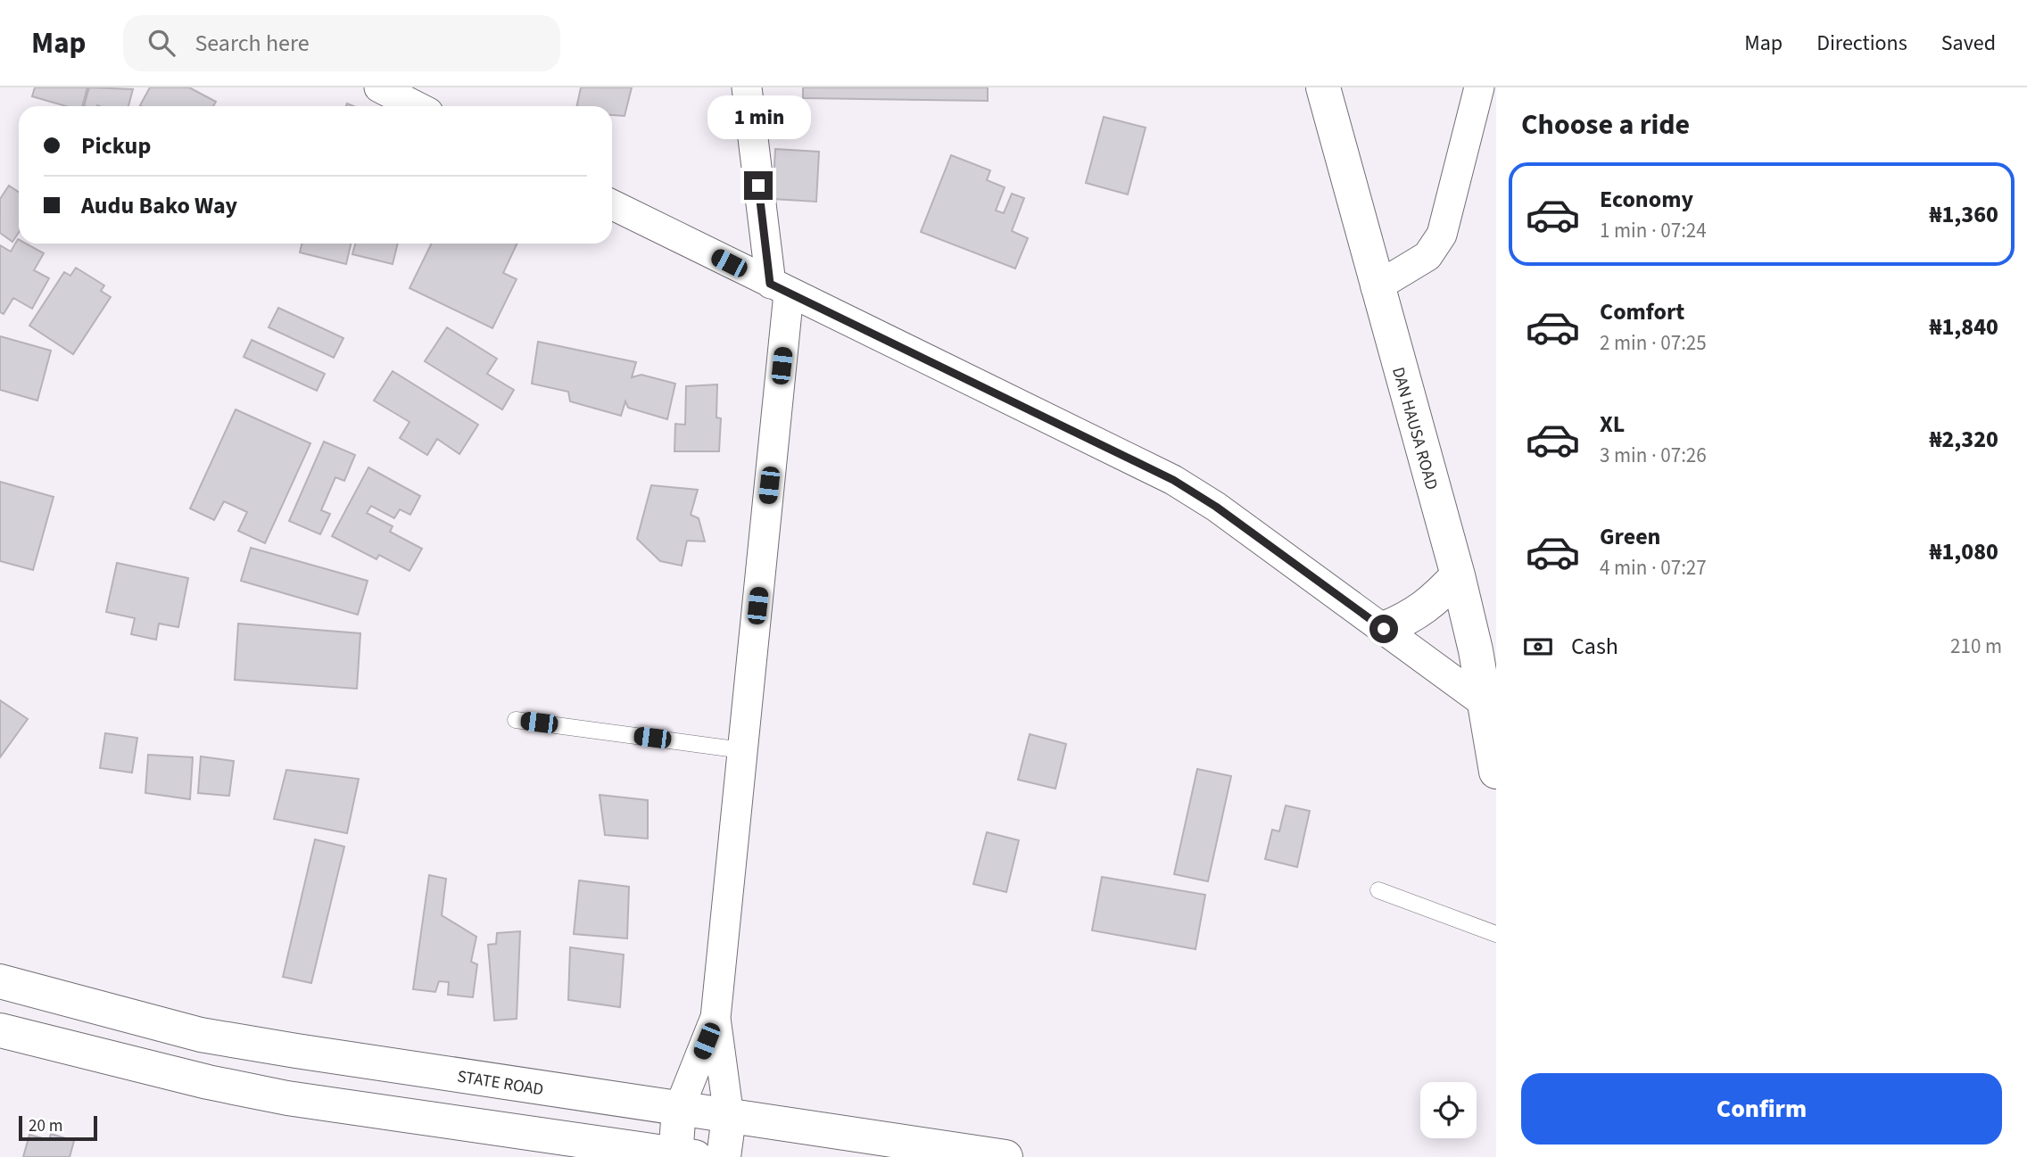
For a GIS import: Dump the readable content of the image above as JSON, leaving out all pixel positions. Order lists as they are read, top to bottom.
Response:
{
  "streets": {
    "main road": ["DAN HAUSA ROAD", "STATE ROAD"]
  },
  "scale_bar": "20 m",
  "page": {
    "header": "Map",
    "search": "Search here",
    "nav": ["Map", "Directions", "Saved"],
    "heading": "Choose a ride",
    "bubble": "1 min",
    "banner": ["Pickup", "Audu Bako Way"],
    "list": [
      {
        "name": "Economy",
        "note": "1 min · 07:24",
        "value": "₦1,360"
      },
      {
        "name": "Comfort",
        "note": "2 min · 07:25",
        "value": "₦1,840"
      },
      {
        "name": "XL",
        "note": "3 min · 07:26",
        "value": "₦2,320"
      },
      {
        "name": "Green",
        "note": "4 min · 07:27",
        "value": "₦1,080"
      }
    ],
    "pay": ["Cash", "210 m"],
    "buttons": "Confirm",
    "scale": "20 m"
  }
}
